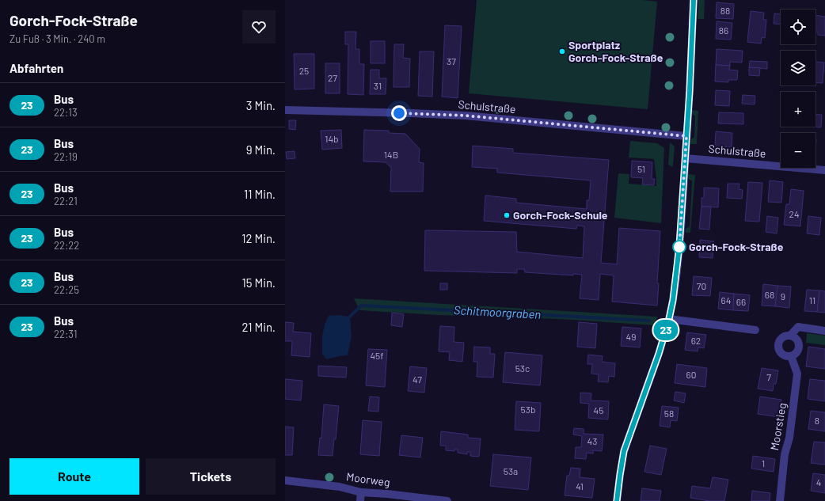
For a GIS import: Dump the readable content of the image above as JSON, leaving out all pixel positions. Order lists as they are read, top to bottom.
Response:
{
  "streets": {
    "street": ["Schulstraße", "Moorstieg", "Moorweg"]
  },
  "water": ["Schitmoorgraben"],
  "places": ["Sportplatz Gorch-Fock-Straße", "Gorch-Fock-Schule", "Gorch-Fock-Straße"],
  "lines": ["bus line 23"],
  "house_numbers": [
    "88",
    "86",
    "37",
    "25",
    "27",
    "31",
    "14b",
    "14B",
    "51",
    "24",
    "70",
    "68",
    "9",
    "64",
    "11",
    "66",
    "49",
    "62",
    "45f",
    "53c",
    "60",
    "7",
    "47",
    "53b",
    "45",
    "58",
    "8",
    "43",
    "1",
    "53a",
    "4",
    "41"
  ],
  "page": {
    "heading": [
      ["Gorch-Fock-Straße", "Zu Fuß · 3 Min. · 240 m"],
      "Abfahrten"
    ],
    "on_map": "23",
    "map_buttons": ["+", "−"],
    "list": [
      {
        "mark": "23",
        "name": "Bus",
        "note": "22:13",
        "value": "3 Min."
      },
      {
        "mark": "23",
        "name": "Bus",
        "note": "22:19",
        "value": "9 Min."
      },
      {
        "mark": "23",
        "name": "Bus",
        "note": "22:21",
        "value": "11 Min."
      },
      {
        "mark": "23",
        "name": "Bus",
        "note": "22:22",
        "value": "12 Min."
      },
      {
        "mark": "23",
        "name": "Bus",
        "note": "22:25",
        "value": "15 Min."
      },
      {
        "mark": "23",
        "name": "Bus",
        "note": "22:31",
        "value": "21 Min."
      }
    ],
    "buttons": ["Route", "Tickets"]
  }
}
